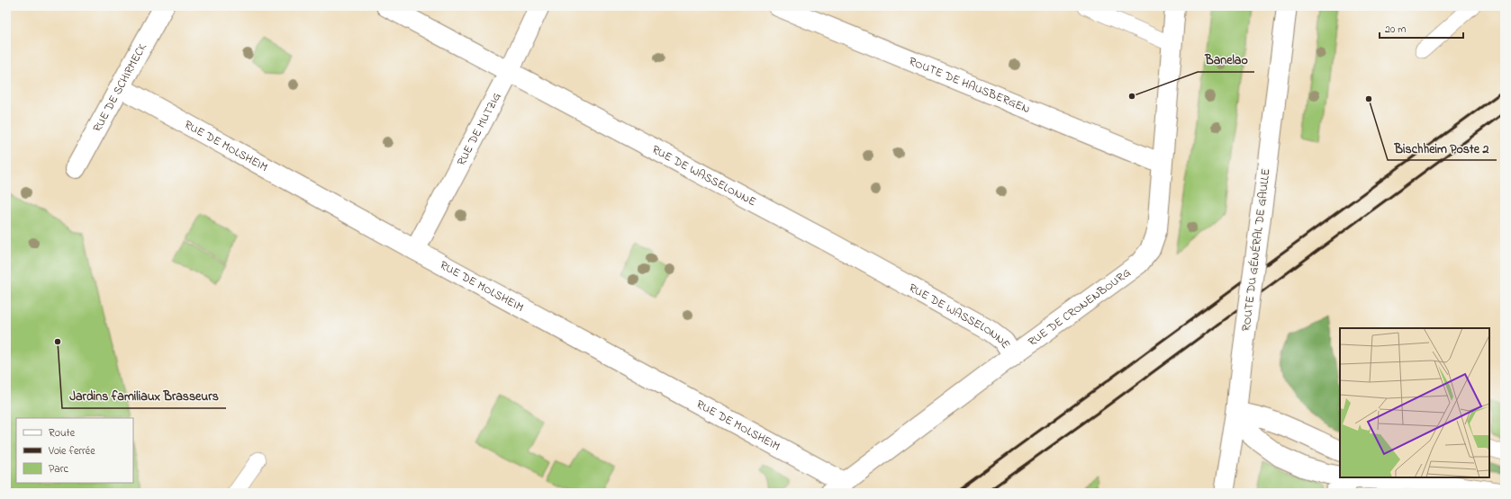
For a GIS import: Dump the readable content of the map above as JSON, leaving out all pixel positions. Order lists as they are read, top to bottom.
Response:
{
  "streets": {
    "street": [
      "ROUTE DE HAUSBERGEN",
      "RUE DE SCHIRMECK",
      "RUE DE MUTZIG",
      "RUE DE MOLSHEIM",
      "RUE DE WASSELONNE",
      "ROUTE DU GÉNÉRAL DE GAULLE",
      "RUE DE CRONENBOURG"
    ]
  },
  "crossings": [
    ["ROUTE DE HAUSBERGEN", "RUE DE CRONENBOURG"],
    ["RUE DE SCHIRMECK", "RUE DE MOLSHEIM"],
    ["RUE DE MUTZIG", "RUE DE MOLSHEIM"],
    ["RUE DE MUTZIG", "RUE DE WASSELONNE"],
    ["RUE DE MOLSHEIM", "RUE DE CRONENBOURG"],
    ["RUE DE WASSELONNE", "RUE DE CRONENBOURG"]
  ],
  "places": ["Banelao", "Bischheim Poste 2", "Jardins familiaux Brasseurs"],
  "legend": ["Route", "Voie ferrée", "Parc"],
  "scale_bar": "20 m"
}
